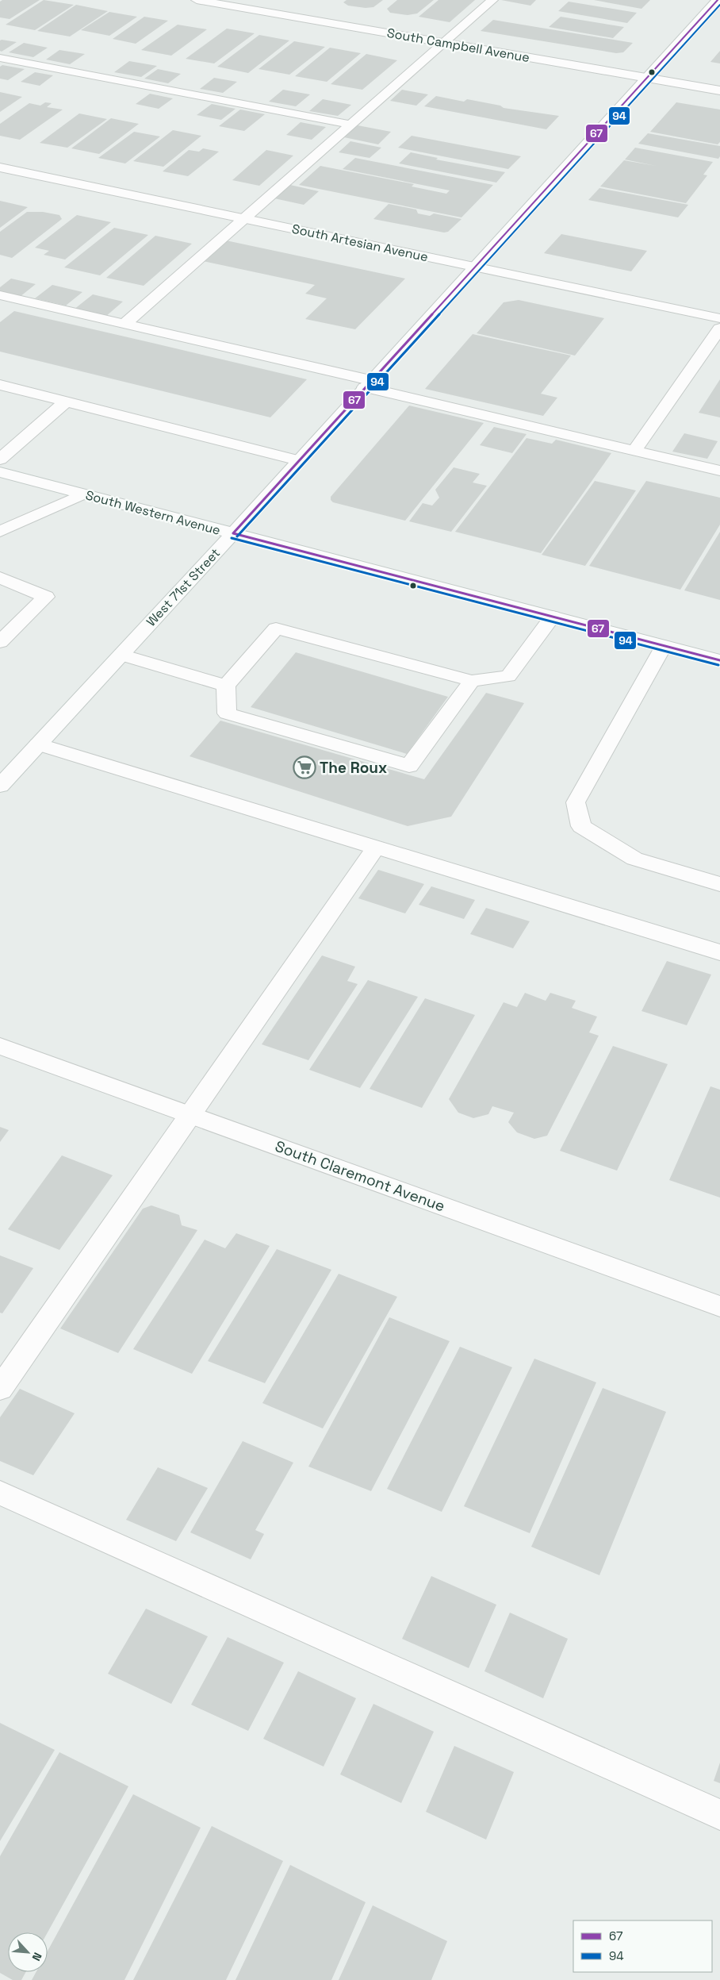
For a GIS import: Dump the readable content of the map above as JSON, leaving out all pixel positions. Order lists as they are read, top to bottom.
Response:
{
  "streets": {
    "main road": [
      "South Campbell Avenue",
      "South Artesian Avenue",
      "South Western Avenue",
      "West 71st Street",
      "South Claremont Avenue"
    ]
  },
  "crossings": [
    ["South Campbell Avenue", "West 71st Street"],
    ["South Artesian Avenue", "West 71st Street"],
    ["South Western Avenue", "West 71st Street"]
  ],
  "places": {
    "supermarket": ["The Roux"]
  },
  "lines": ["transit line 67", "transit line 94"],
  "legend": ["67", "94"],
  "north": "bottom right"
}
